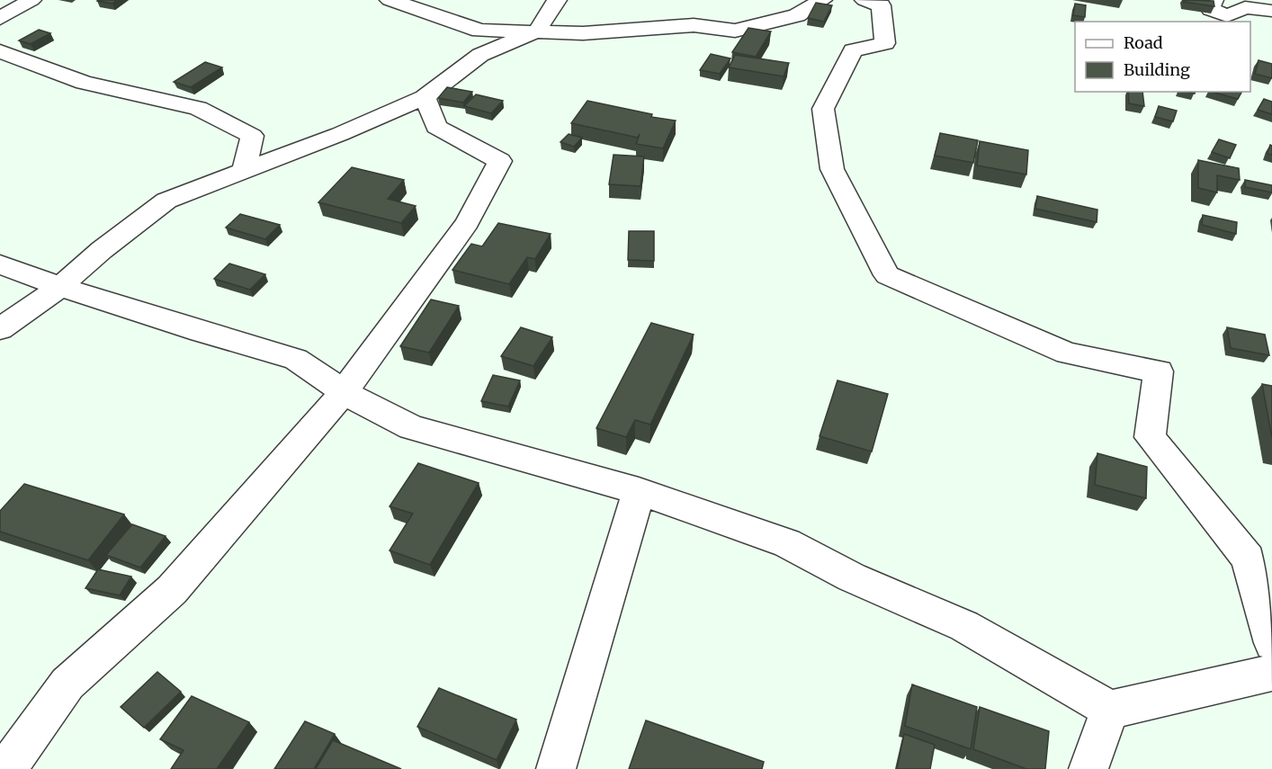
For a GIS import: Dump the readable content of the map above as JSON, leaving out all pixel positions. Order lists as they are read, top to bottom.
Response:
{
  "legend": ["Road", "Building"]
}
